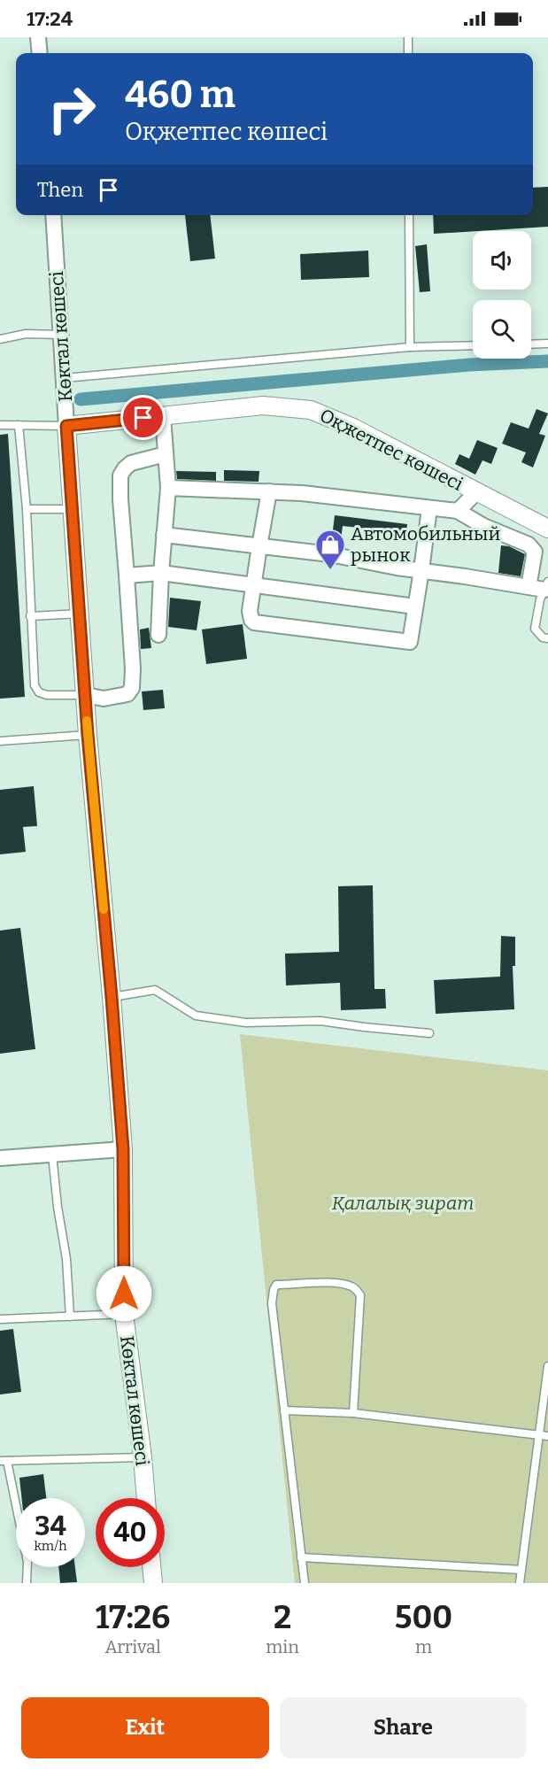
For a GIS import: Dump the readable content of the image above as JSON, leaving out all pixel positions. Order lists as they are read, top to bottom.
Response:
{
  "streets": {
    "street": ["Көктал көшесі", "Оқжетпес көшесі"]
  },
  "crossings": [
    ["Көктал көшесі", "Оқжетпес көшесі"]
  ],
  "parks": ["Қалалық зират"],
  "places": {
    "shop": ["Автомобильный рынок"]
  },
  "page": {
    "status": "17:24",
    "turn": ["460 m", "Оқжетпес көшесі"],
    "then": "Then",
    "speed": "34 km/h",
    "limit": "40",
    "eta": [
      "17:26",
      "Arrival",
      "2",
      "min",
      "500",
      "m"
    ],
    "buttons": ["Exit", "Share"]
  }
}
